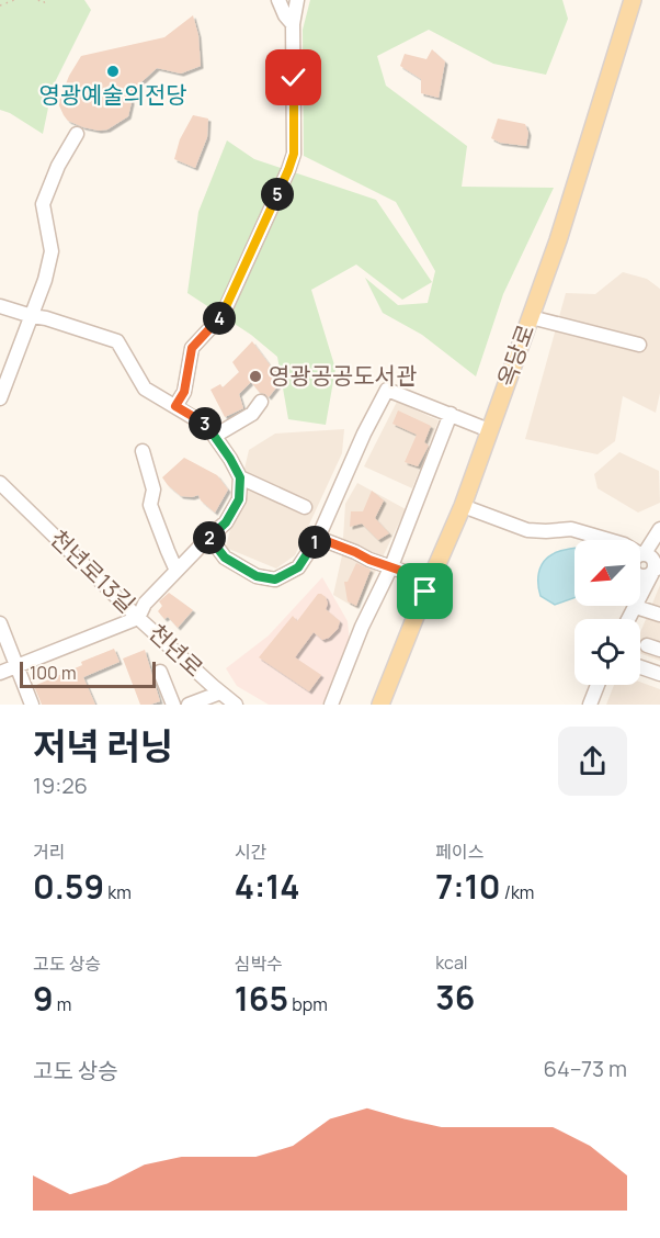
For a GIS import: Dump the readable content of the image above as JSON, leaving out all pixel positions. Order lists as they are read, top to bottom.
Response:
{
  "streets": {
    "main road": ["옥당로"],
    "street": ["천년로13길", "천년로"]
  },
  "crossings": [
    ["천년로13길", "천년로"]
  ],
  "places": ["영광예술의전당", "영광공공도서관"],
  "scale_bar": "100 m",
  "north": "bottom left",
  "page": {
    "pins": [
      "5",
      "4",
      "3",
      "2",
      "1"
    ],
    "scale": "100 m",
    "heading": ["저녁 러닝", "19:26"],
    "stats": [
      ["거리", "0.59 km"],
      ["시간", "4:14"],
      ["페이스", "7:10 /km"],
      ["고도 상승", "9 m"],
      ["심박수", "165 bpm"],
      ["kcal", "36"]
    ],
    "chart": ["고도 상승", "64–73 m"]
  }
}
